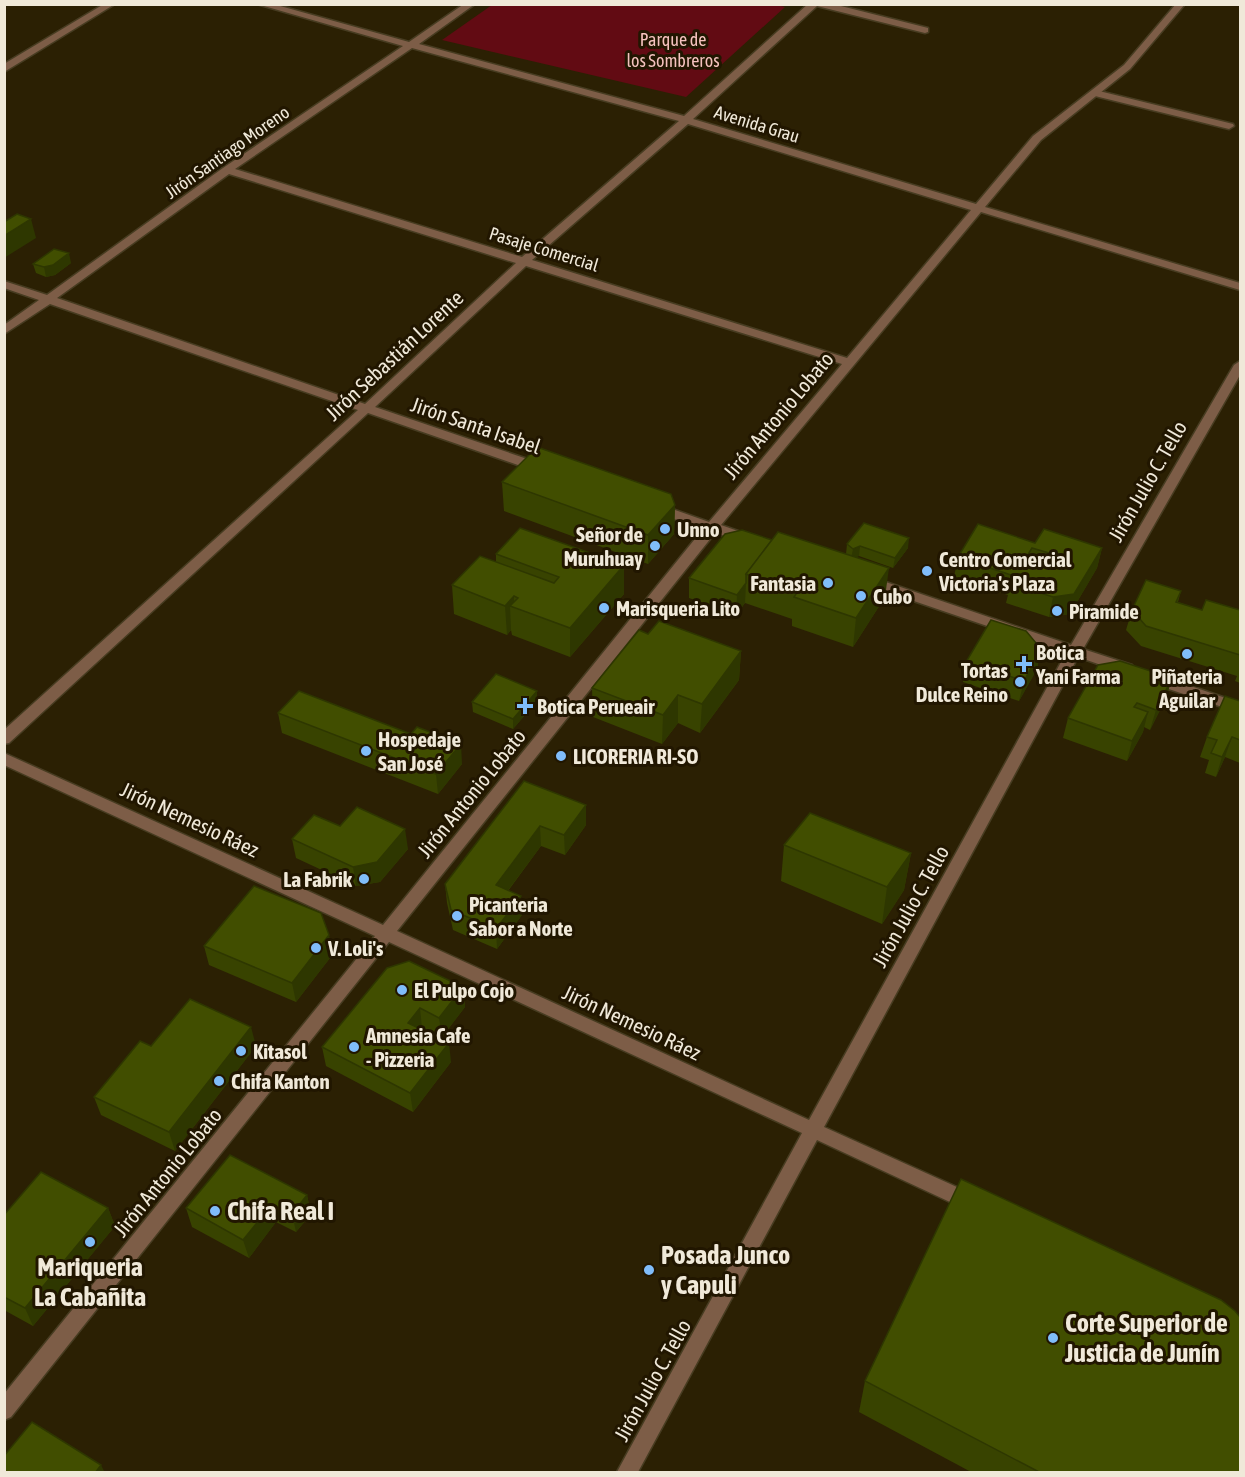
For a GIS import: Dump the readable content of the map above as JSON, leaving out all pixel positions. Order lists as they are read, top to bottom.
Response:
{
  "streets": {
    "street": [
      "Avenida Grau",
      "Jirón Santiago Moreno",
      "Pasaje Comercial",
      "Jirón Sebastián Lorente",
      "Jirón Antonio Lobato",
      "Jirón Santa Isabel",
      "Jirón Julio C. Tello",
      "Jirón Nemesio Ráez"
    ]
  },
  "crossings": [
    ["Avenida Grau", "Jirón Santiago Moreno"],
    ["Avenida Grau", "Jirón Sebastián Lorente"],
    ["Avenida Grau", "Jirón Antonio Lobato"],
    ["Jirón Santiago Moreno", "Pasaje Comercial"],
    ["Jirón Santiago Moreno", "Jirón Santa Isabel"],
    ["Pasaje Comercial", "Jirón Sebastián Lorente"],
    ["Pasaje Comercial", "Jirón Antonio Lobato"],
    ["Jirón Sebastián Lorente", "Jirón Santa Isabel"],
    ["Jirón Antonio Lobato", "Jirón Nemesio Ráez"],
    ["Jirón Julio C. Tello", "Jirón Nemesio Ráez"]
  ],
  "parks": ["Parque de los Sombreros"],
  "places": {
    "other": [
      "Unno",
      "Señor de Muruhuay",
      "Centro Comercial Victoria's Plaza",
      "Fantasia",
      "Cubo",
      "Marisqueria Lito",
      "Piramide",
      "Piñateria Aguilar",
      "Tortas Dulce Reino",
      "Hospedaje San José",
      "LICORERIA RI-SO",
      "La Fabrik",
      "Picanteria Sabor a Norte",
      "V. Loli's",
      "El Pulpo Cojo",
      "Amnesia Cafe - Pizzeria",
      "Kitasol",
      "Chifa Kanton",
      "Chifa Real I",
      "Mariqueria La Cabañita",
      "Posada Junco y Capuli",
      "Corte Superior de Justicia de Junín"
    ],
    "health": ["Botica Yani Farma", "Botica Perueair"]
  }
}
